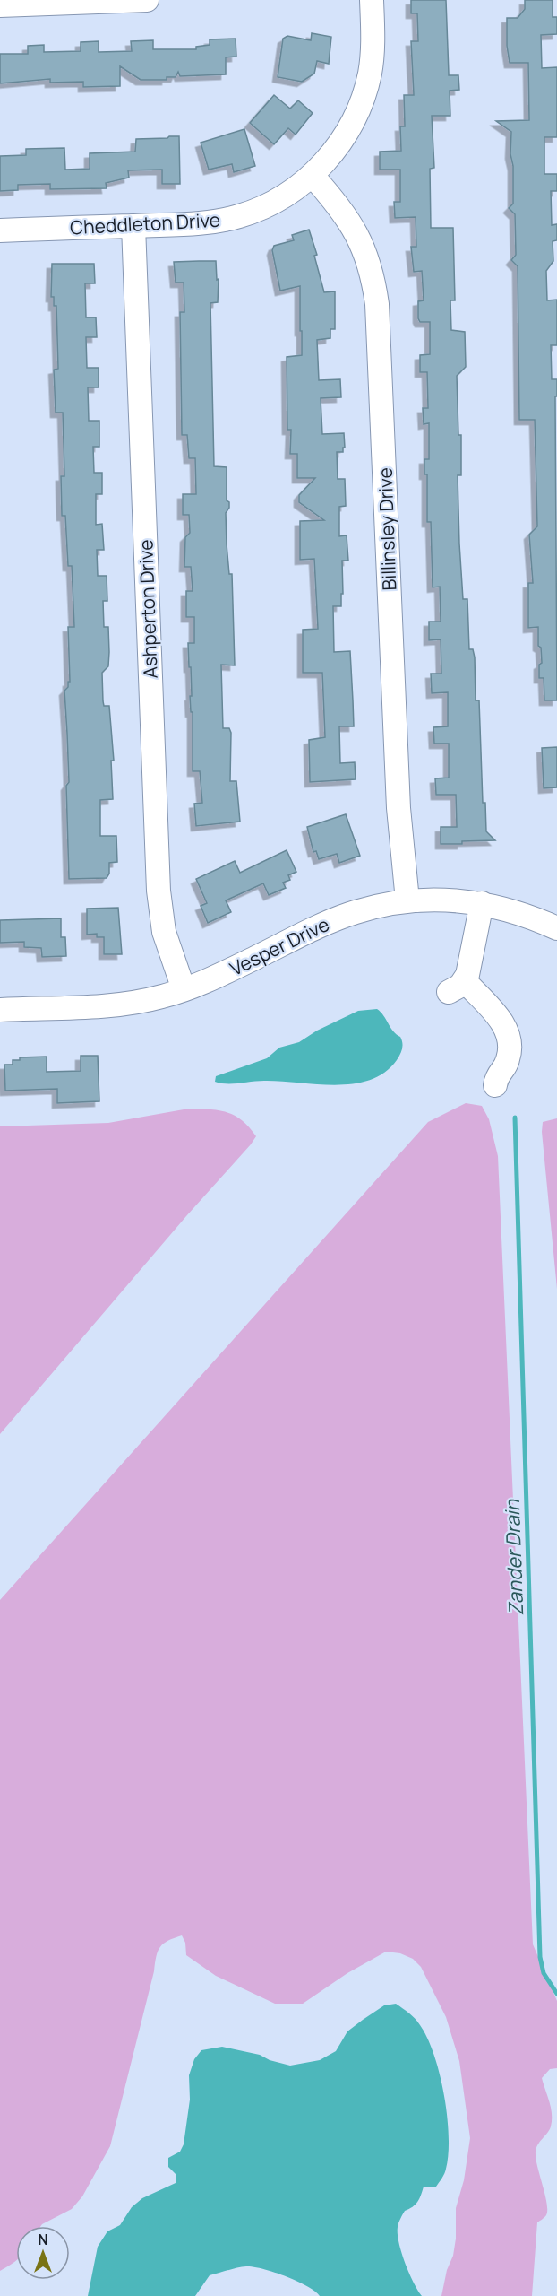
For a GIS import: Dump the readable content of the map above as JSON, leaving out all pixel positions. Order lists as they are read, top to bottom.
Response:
{
  "streets": {
    "street": [
      "Cheddleton Drive",
      "Billinsley Drive",
      "Ashperton Drive",
      "Vesper Drive"
    ]
  },
  "crossings": [
    ["Cheddleton Drive", "Billinsley Drive"],
    ["Cheddleton Drive", "Ashperton Drive"],
    ["Billinsley Drive", "Vesper Drive"],
    ["Ashperton Drive", "Vesper Drive"]
  ],
  "water": ["Zander Drain"],
  "north": "top"
}
